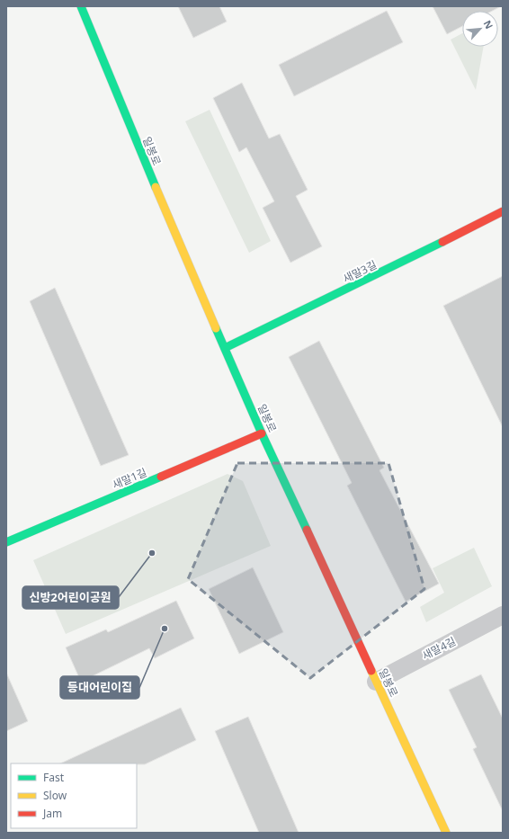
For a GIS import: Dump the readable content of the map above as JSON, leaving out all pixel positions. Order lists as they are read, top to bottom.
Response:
{
  "streets": {
    "street": [
      "일봉로",
      "새말3길",
      "새말1길",
      "새말4길"
    ]
  },
  "crossings": [
    ["일봉로", "새말3길"],
    ["일봉로", "새말1길"],
    ["일봉로", "새말4길"]
  ],
  "places": ["신방2어린이공원", "등대어린이집"],
  "legend": ["Fast", "Slow", "Jam"],
  "north": "top right"
}
